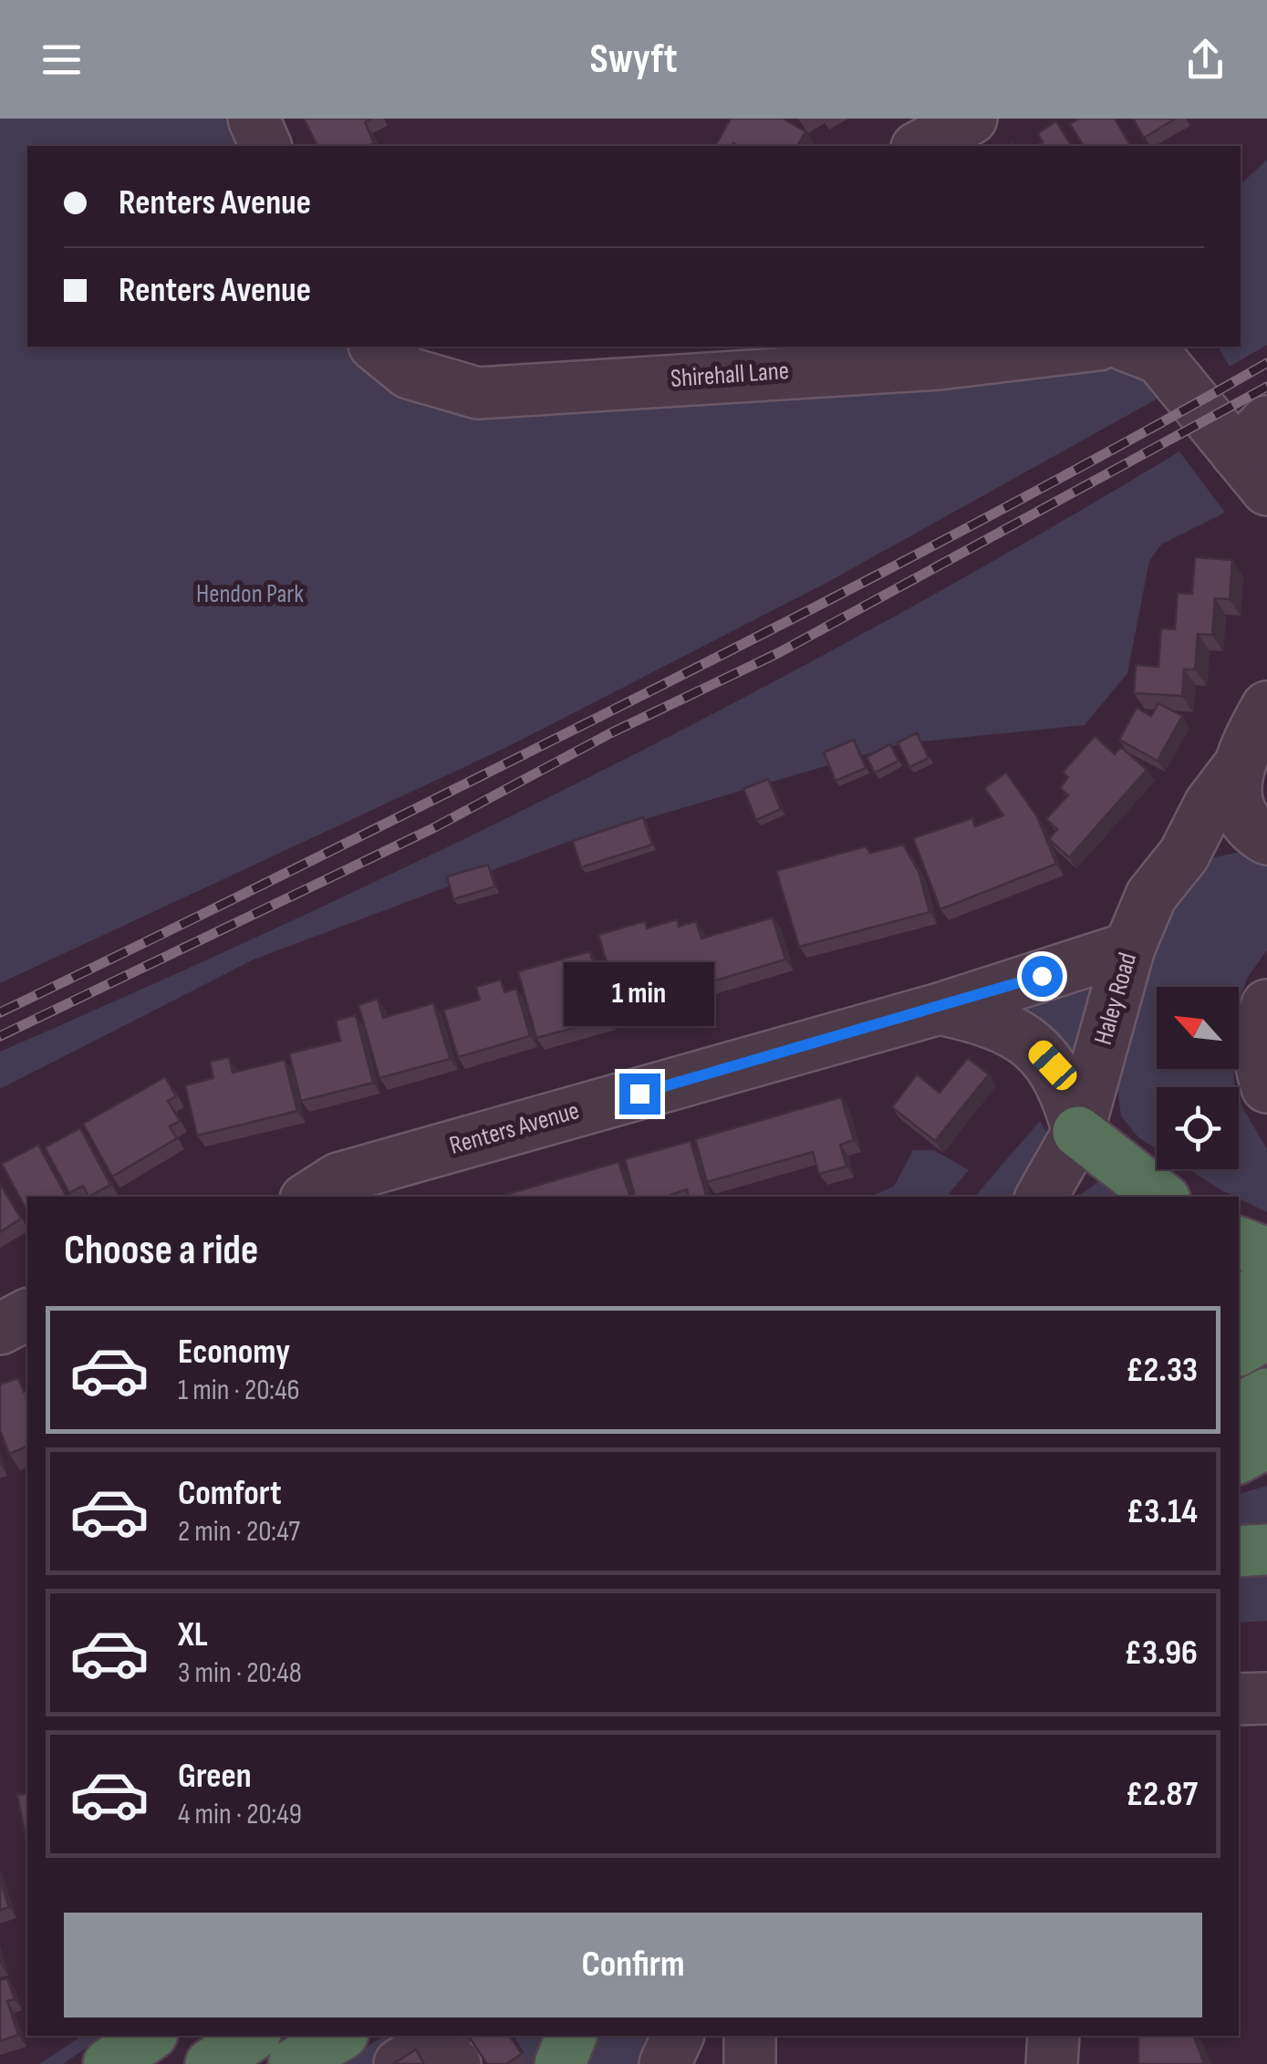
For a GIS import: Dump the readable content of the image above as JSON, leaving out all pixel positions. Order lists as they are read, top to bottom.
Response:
{
  "streets": {
    "street": ["Shirehall Lane", "Haley Road", "Renters Avenue"]
  },
  "crossings": [
    ["Haley Road", "Renters Avenue"]
  ],
  "parks": ["Hendon Park"],
  "north": "top left",
  "page": {
    "header": "Swyft",
    "banner": ["Renters Avenue", "Renters Avenue"],
    "bubble": "1 min",
    "heading": "Choose a ride",
    "list": [
      {
        "name": "Economy",
        "note": "1 min · 20:46",
        "value": "£2.33"
      },
      {
        "name": "Comfort",
        "note": "2 min · 20:47",
        "value": "£3.14"
      },
      {
        "name": "XL",
        "note": "3 min · 20:48",
        "value": "£3.96"
      },
      {
        "name": "Green",
        "note": "4 min · 20:49",
        "value": "£2.87"
      }
    ],
    "buttons": "Confirm"
  }
}
